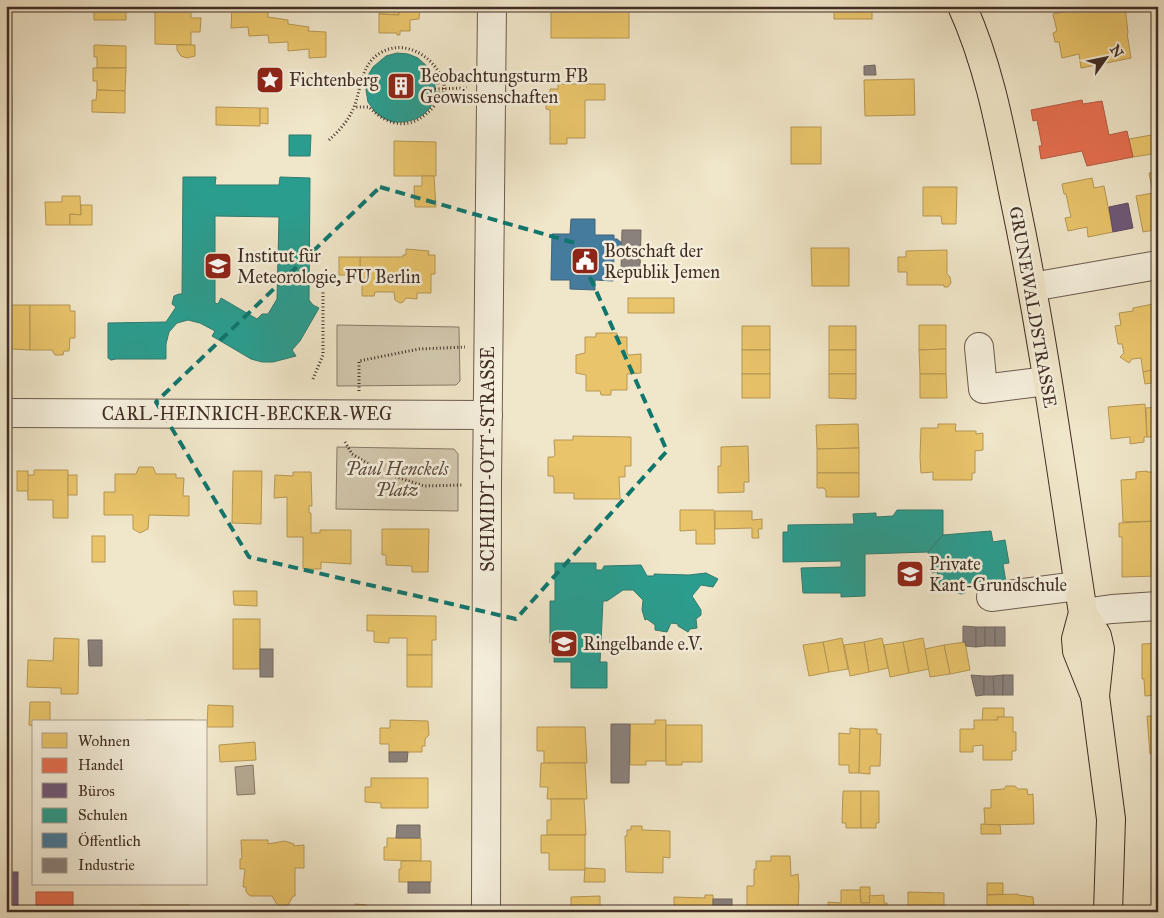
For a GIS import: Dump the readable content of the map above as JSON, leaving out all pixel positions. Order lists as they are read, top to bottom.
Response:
{
  "streets": {
    "main road": ["GRUNEWALDSTRASSE"],
    "street": ["CARL-HEINRICH-BECKER-WEG", "SCHMIDT-OTT-STRASSE"]
  },
  "crossings": [
    ["CARL-HEINRICH-BECKER-WEG", "SCHMIDT-OTT-STRASSE"]
  ],
  "parks": ["Paul Henckels Platz"],
  "places": {
    "place": ["Fichtenberg"],
    "building": ["Beobachtungsturm FB Geowissenschaften"],
    "public building": ["Botschaft der Republik Jemen"],
    "school or university": ["Institut für Meteorologie, FU Berlin", "Private Kant-Grundschule", "Ringelbande e.V."]
  },
  "legend": [
    "Wohnen",
    "Handel",
    "Büros",
    "Schulen",
    "Öffentlich",
    "Industrie"
  ],
  "north": "top right"
}
